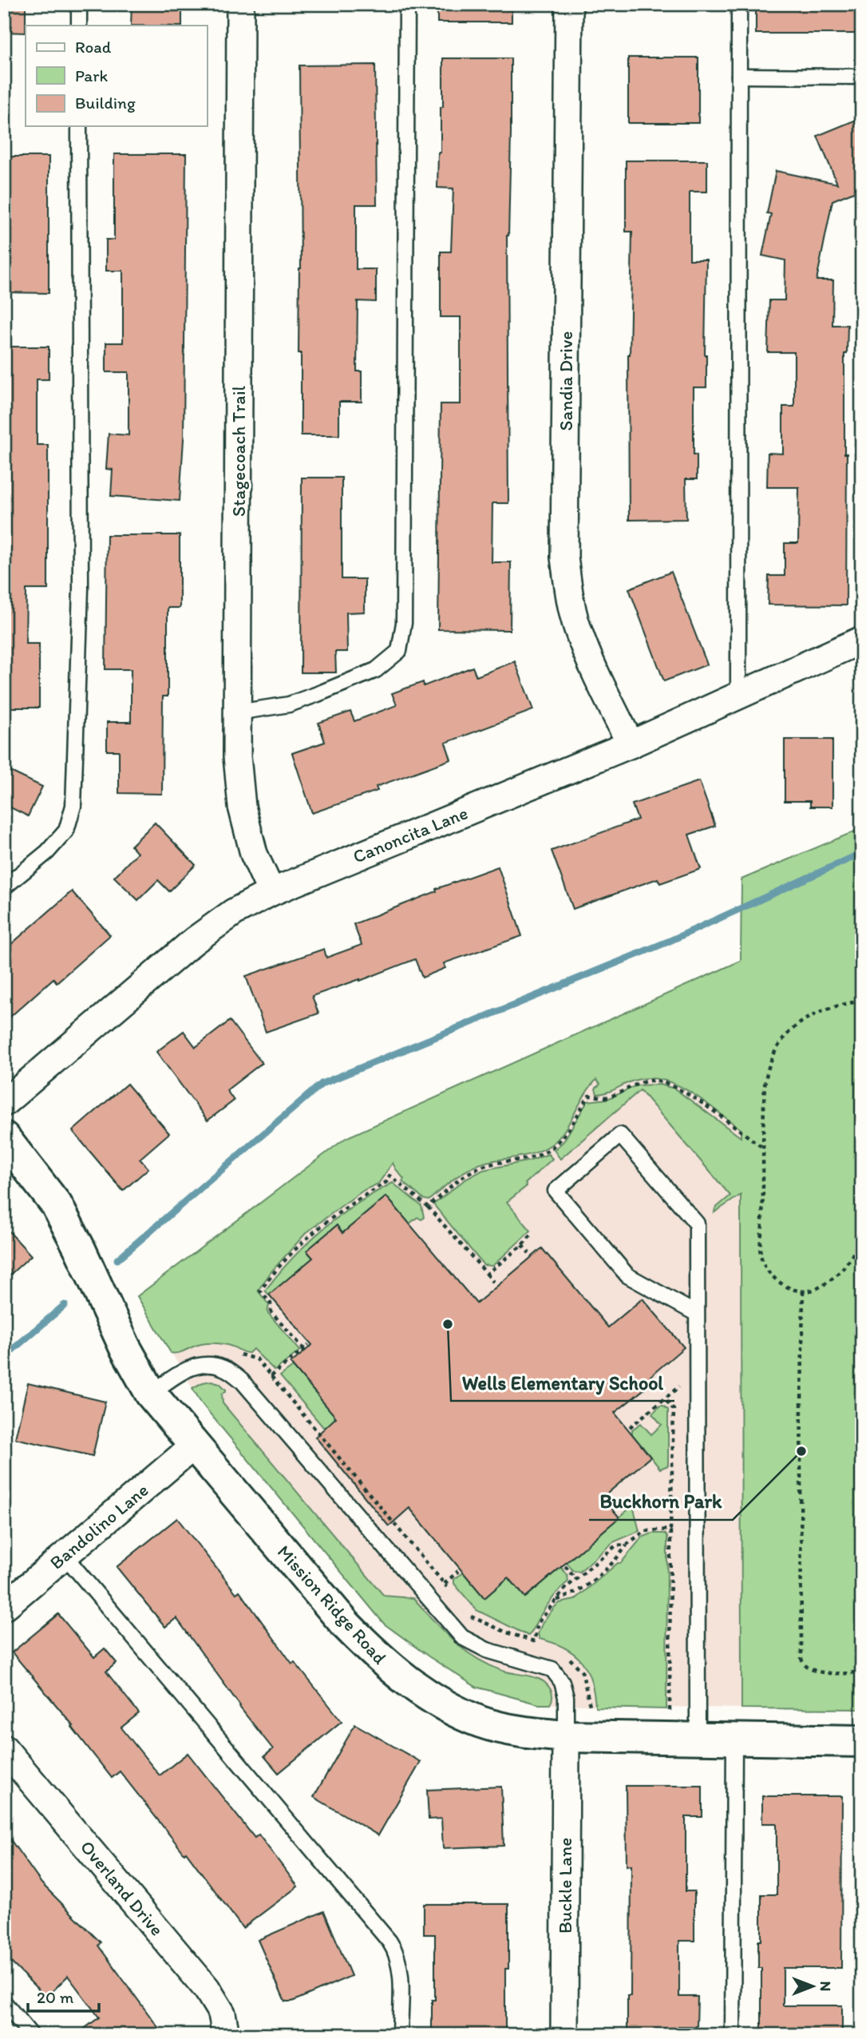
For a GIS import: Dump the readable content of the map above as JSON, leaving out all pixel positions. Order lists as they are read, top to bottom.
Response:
{
  "streets": {
    "street": [
      "Sandia Drive",
      "Stagecoach Trail",
      "Canoncita Lane",
      "Bandolino Lane",
      "Mission Ridge Road",
      "Buckle Lane",
      "Overland Drive"
    ]
  },
  "crossings": [
    ["Sandia Drive", "Canoncita Lane"],
    ["Stagecoach Trail", "Canoncita Lane"],
    ["Bandolino Lane", "Mission Ridge Road"],
    ["Mission Ridge Road", "Buckle Lane"]
  ],
  "places": ["Wells Elementary School", "Buckhorn Park"],
  "legend": ["Road", "Park", "Building"],
  "scale_bar": "20 m",
  "north": "right"
}
